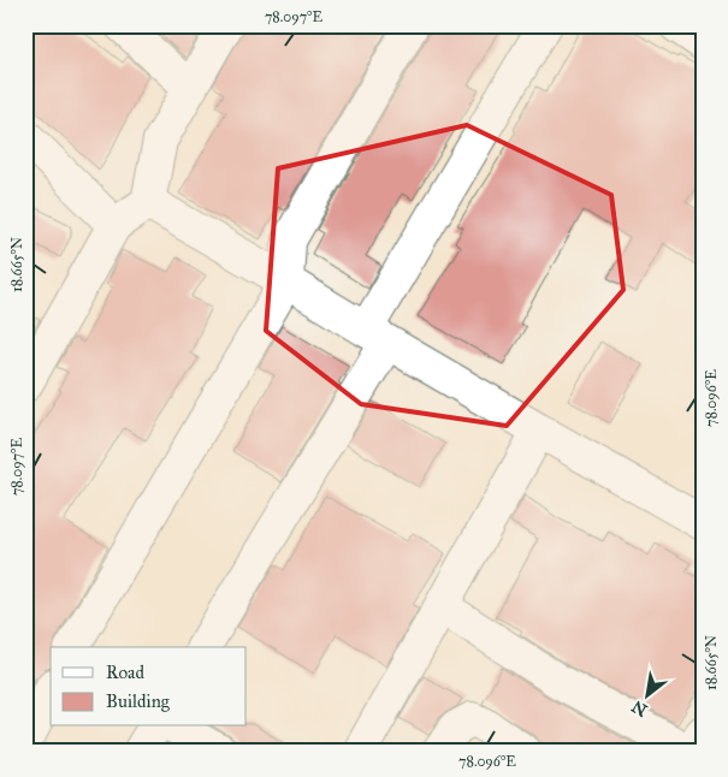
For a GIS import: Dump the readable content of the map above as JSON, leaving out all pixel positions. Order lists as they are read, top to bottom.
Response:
{
  "legend": ["Road", "Building"],
  "north": "bottom left",
  "coordinates": ["78.097°E", "18.665°N", "78.096°E"]
}
